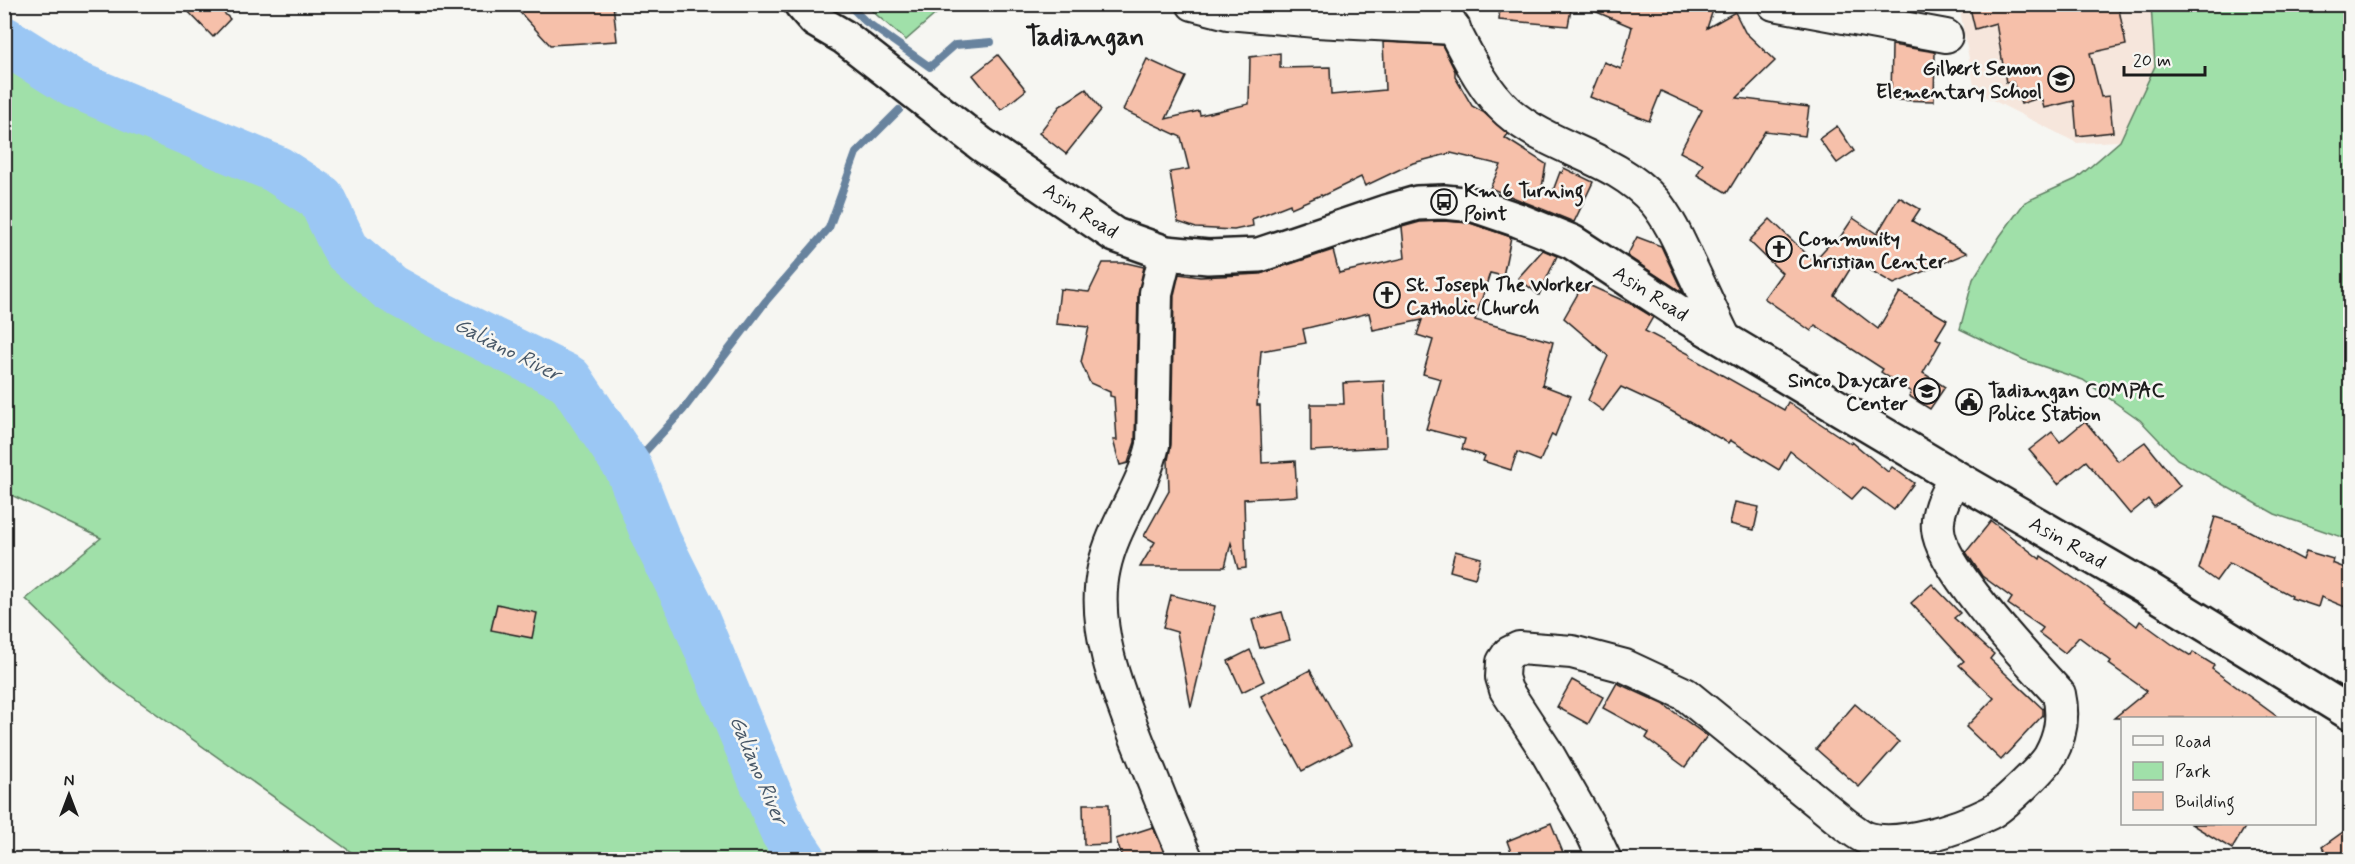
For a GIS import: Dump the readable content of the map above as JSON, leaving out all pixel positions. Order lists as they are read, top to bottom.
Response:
{
  "streets": {
    "main road": ["Asin Road"]
  },
  "districts": ["Tadiangan"],
  "water": ["Galiano River"],
  "places": {
    "school or university": ["Gilbert Semon Elementary School", "Sinco Daycare Center"],
    "bus stop": ["Km 6 Turning Point"],
    "church": ["Community Christian Center", "St. Joseph The Worker Catholic Church"],
    "public building": ["Tadiangan COMPAC Police Station"]
  },
  "legend": ["Road", "Park", "Building"],
  "scale_bar": "20 m",
  "north": "top"
}
